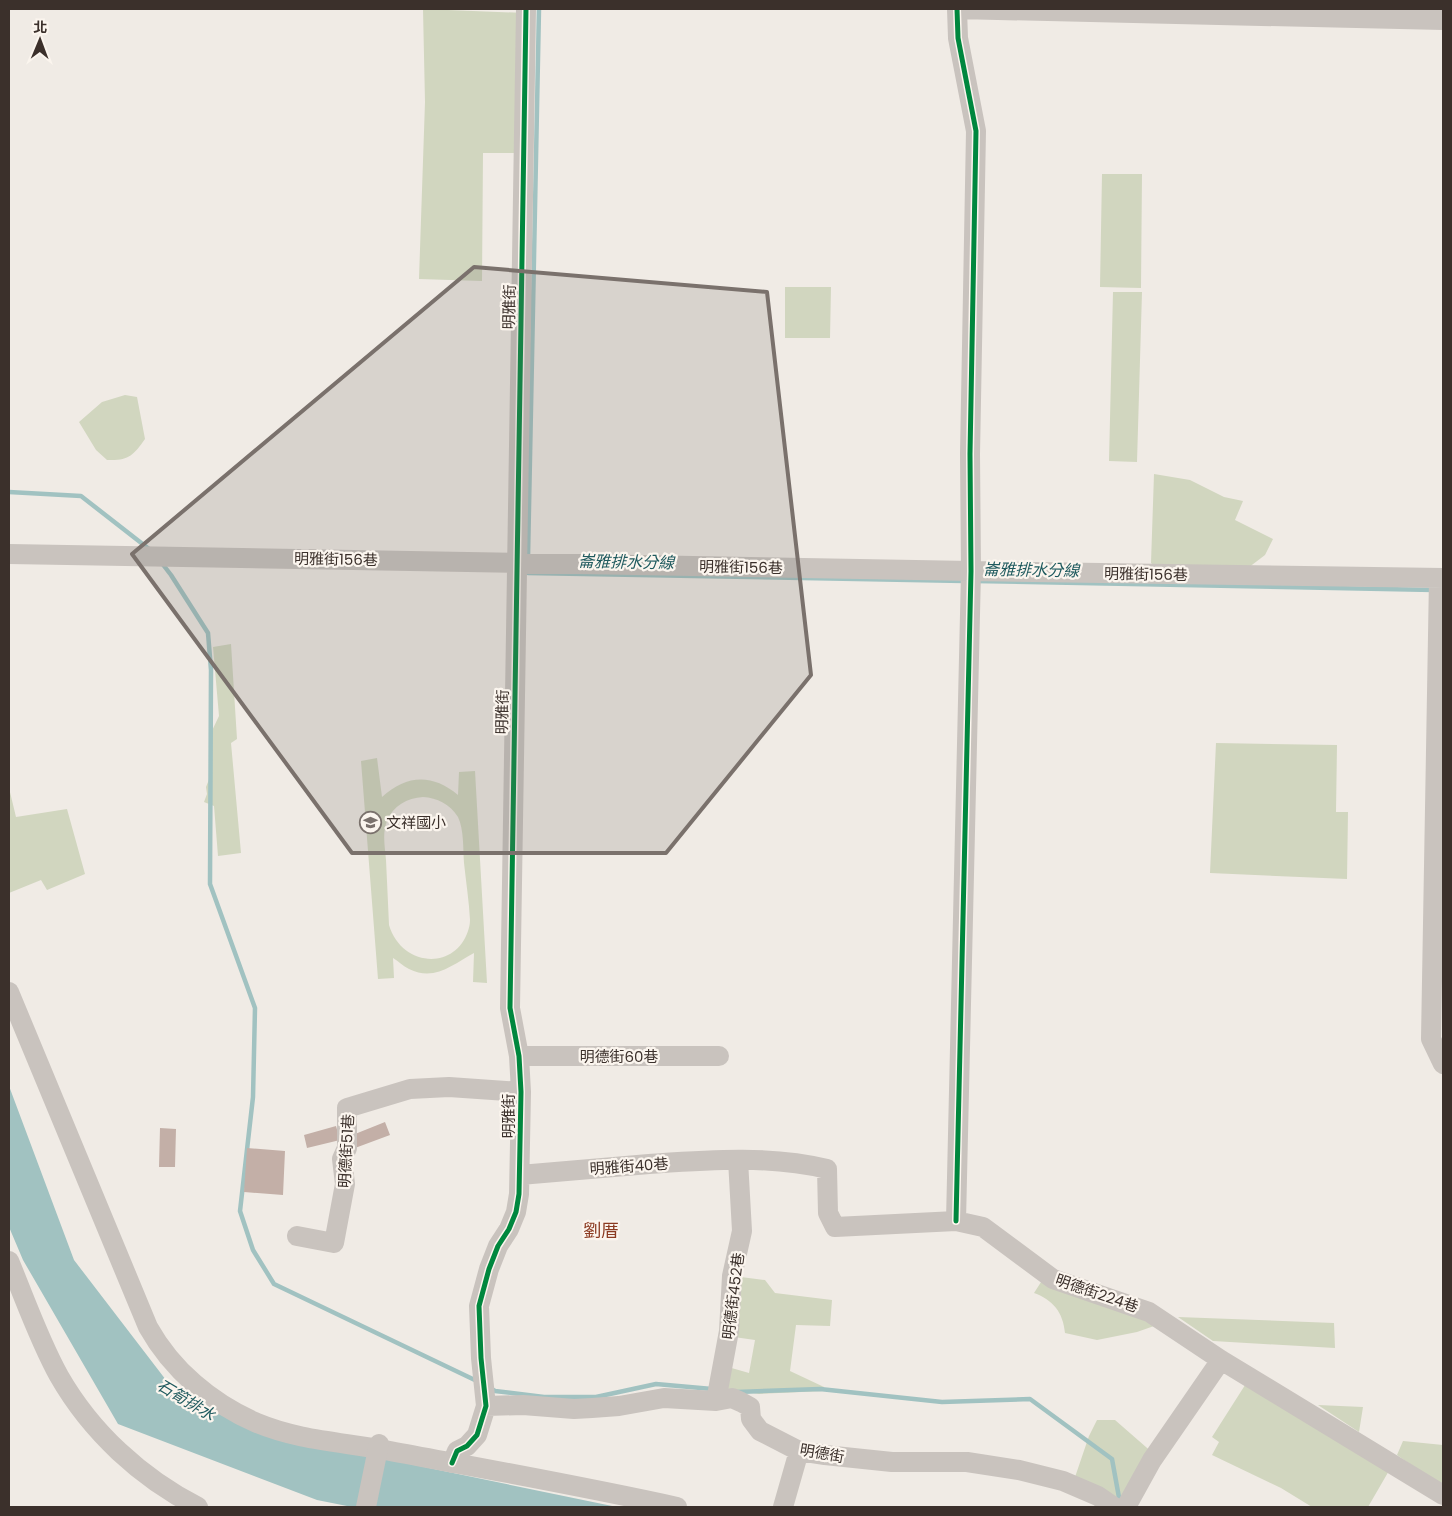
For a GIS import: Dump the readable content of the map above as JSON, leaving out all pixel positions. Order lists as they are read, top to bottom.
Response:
{
  "streets": {
    "street": [
      "明雅街",
      "明雅街156巷",
      "明德街60巷",
      "明德街51巷",
      "明雅街40巷",
      "明德街224巷",
      "明德街452巷",
      "明德街"
    ]
  },
  "crossings": [
    ["明雅街", "明雅街156巷"],
    ["明雅街", "明德街60巷"],
    ["明雅街", "明德街51巷"],
    ["明雅街", "明雅街40巷"],
    ["明雅街", "明德街"],
    ["明雅街40巷", "明德街224巷"],
    ["明雅街40巷", "明德街452巷"],
    ["明德街224巷", "明德街452巷"],
    ["明德街452巷", "明德街"]
  ],
  "districts": ["劉厝"],
  "water": ["崙雅排水分線", "石筍排水"],
  "places": {
    "school or university": ["文祥國小"]
  },
  "north": "top"
}
